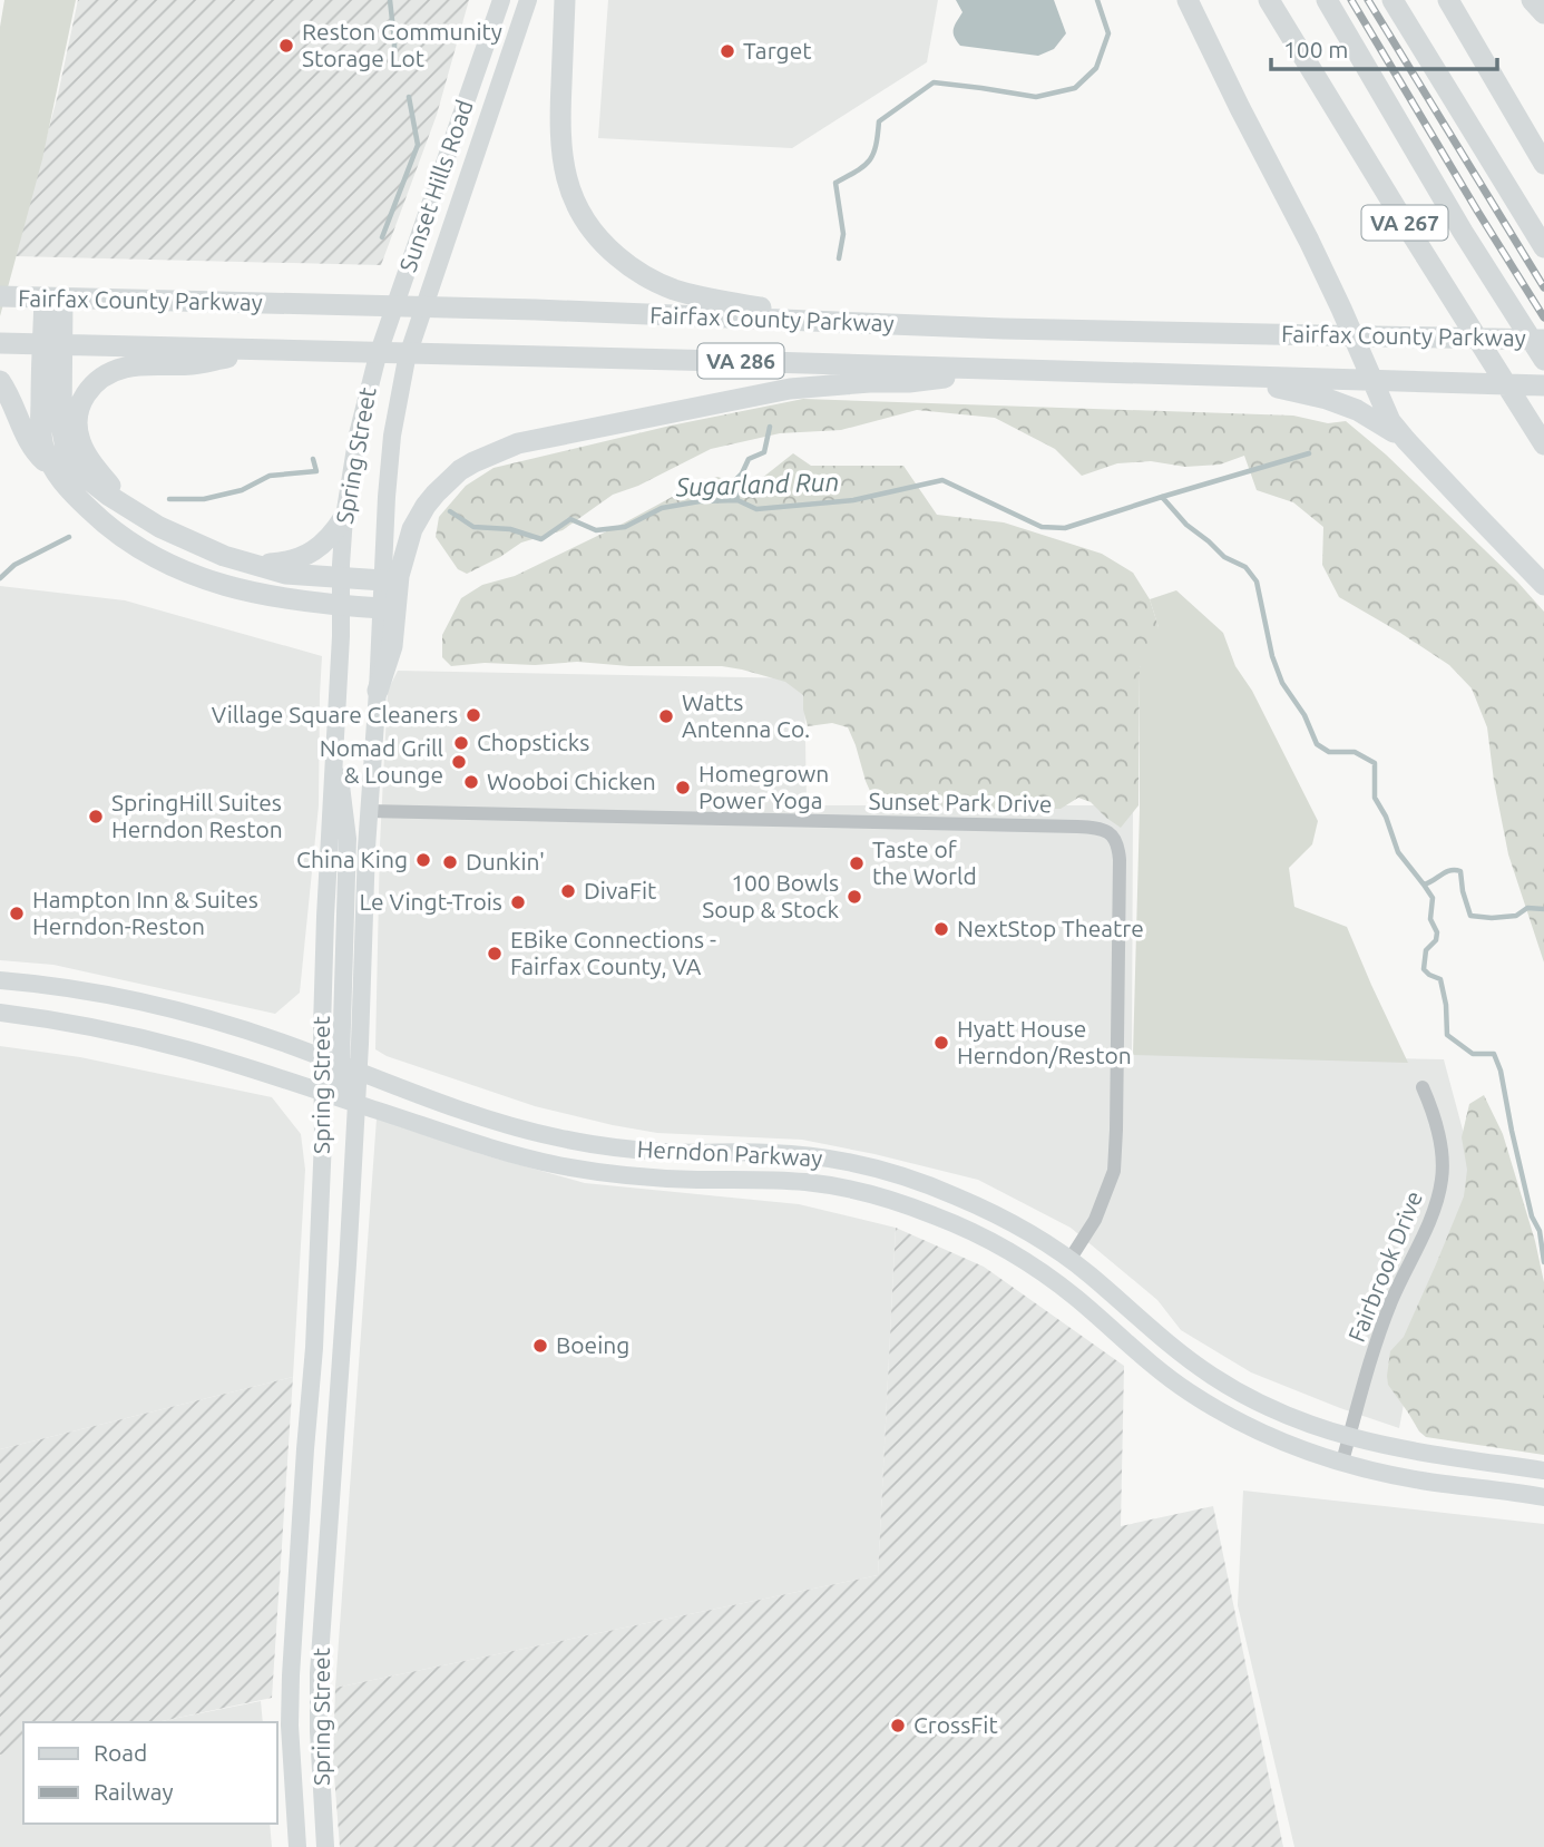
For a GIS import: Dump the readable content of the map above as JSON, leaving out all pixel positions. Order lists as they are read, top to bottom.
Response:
{
  "streets": {
    "highway": ["VA 267", "Fairfax County Parkway", "VA 286"],
    "main road": ["Sunset Hills Road", "Spring Street", "Herndon Parkway"],
    "street": ["Sunset Park Drive", "Fairbrook Drive"]
  },
  "crossings": [
    ["Sunset Hills Road", "Spring Street"],
    ["Spring Street", "Sunset Park Drive"],
    ["Spring Street", "Herndon Parkway"],
    ["Sunset Park Drive", "Herndon Parkway"],
    ["Herndon Parkway", "Fairbrook Drive"]
  ],
  "water": ["Sugarland Run"],
  "places": [
    "Reston Community Storage Lot",
    "Target",
    "Village Square Cleaners",
    "Watts Antenna Co.",
    "Chopsticks",
    "Nomad Grill & Lounge",
    "Wooboi Chicken",
    "Homegrown Power Yoga",
    "SpringHill Suites Herndon Reston",
    "China King",
    "Dunkin'",
    "Taste of the World",
    "DivaFit",
    "100 Bowls Soup & Stock",
    "Le Vingt-Trois",
    "Hampton Inn & Suites Herndon-Reston",
    "NextStop Theatre",
    "EBike Connections - Fairfax County, VA",
    "Hyatt House Herndon/Reston",
    "Boeing",
    "CrossFit"
  ],
  "legend": ["Road", "Railway"],
  "scale_bar": "100 m"
}
